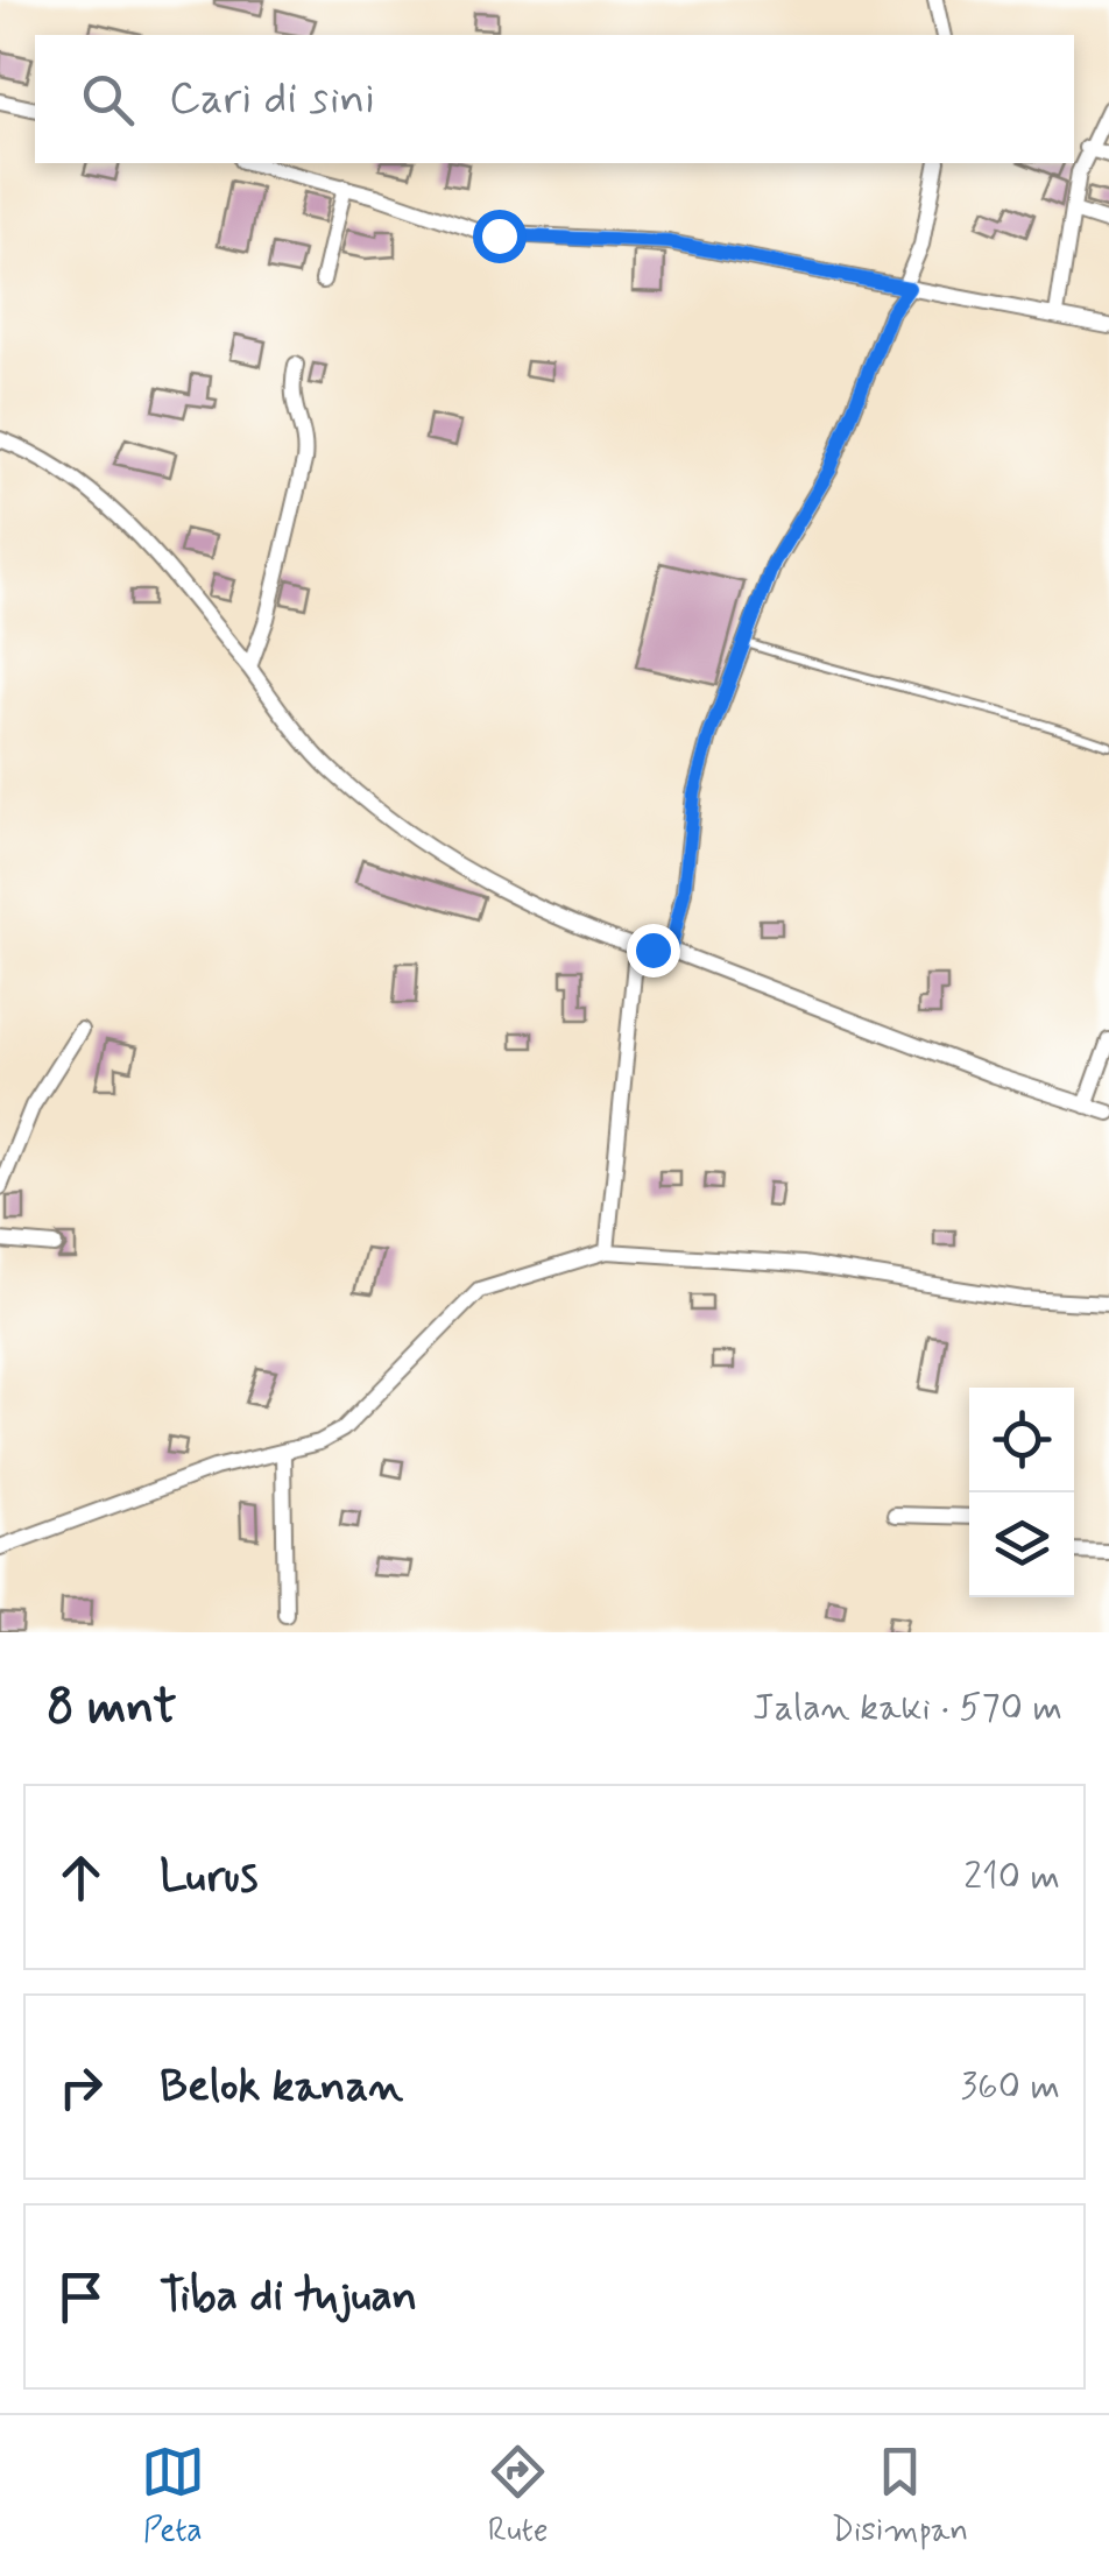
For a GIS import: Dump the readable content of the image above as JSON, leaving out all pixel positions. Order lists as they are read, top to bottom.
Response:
{
  "page": {
    "search": "Cari di sini",
    "heading": ["8 mnt", "Jalan kaki · 570 m"],
    "list": [
      ["Lurus", "210 m"],
      ["Belok kanan", "360 m"],
      "Tiba di tujuan"
    ],
    "nav": ["Peta", "Rute", "Disimpan"]
  }
}
